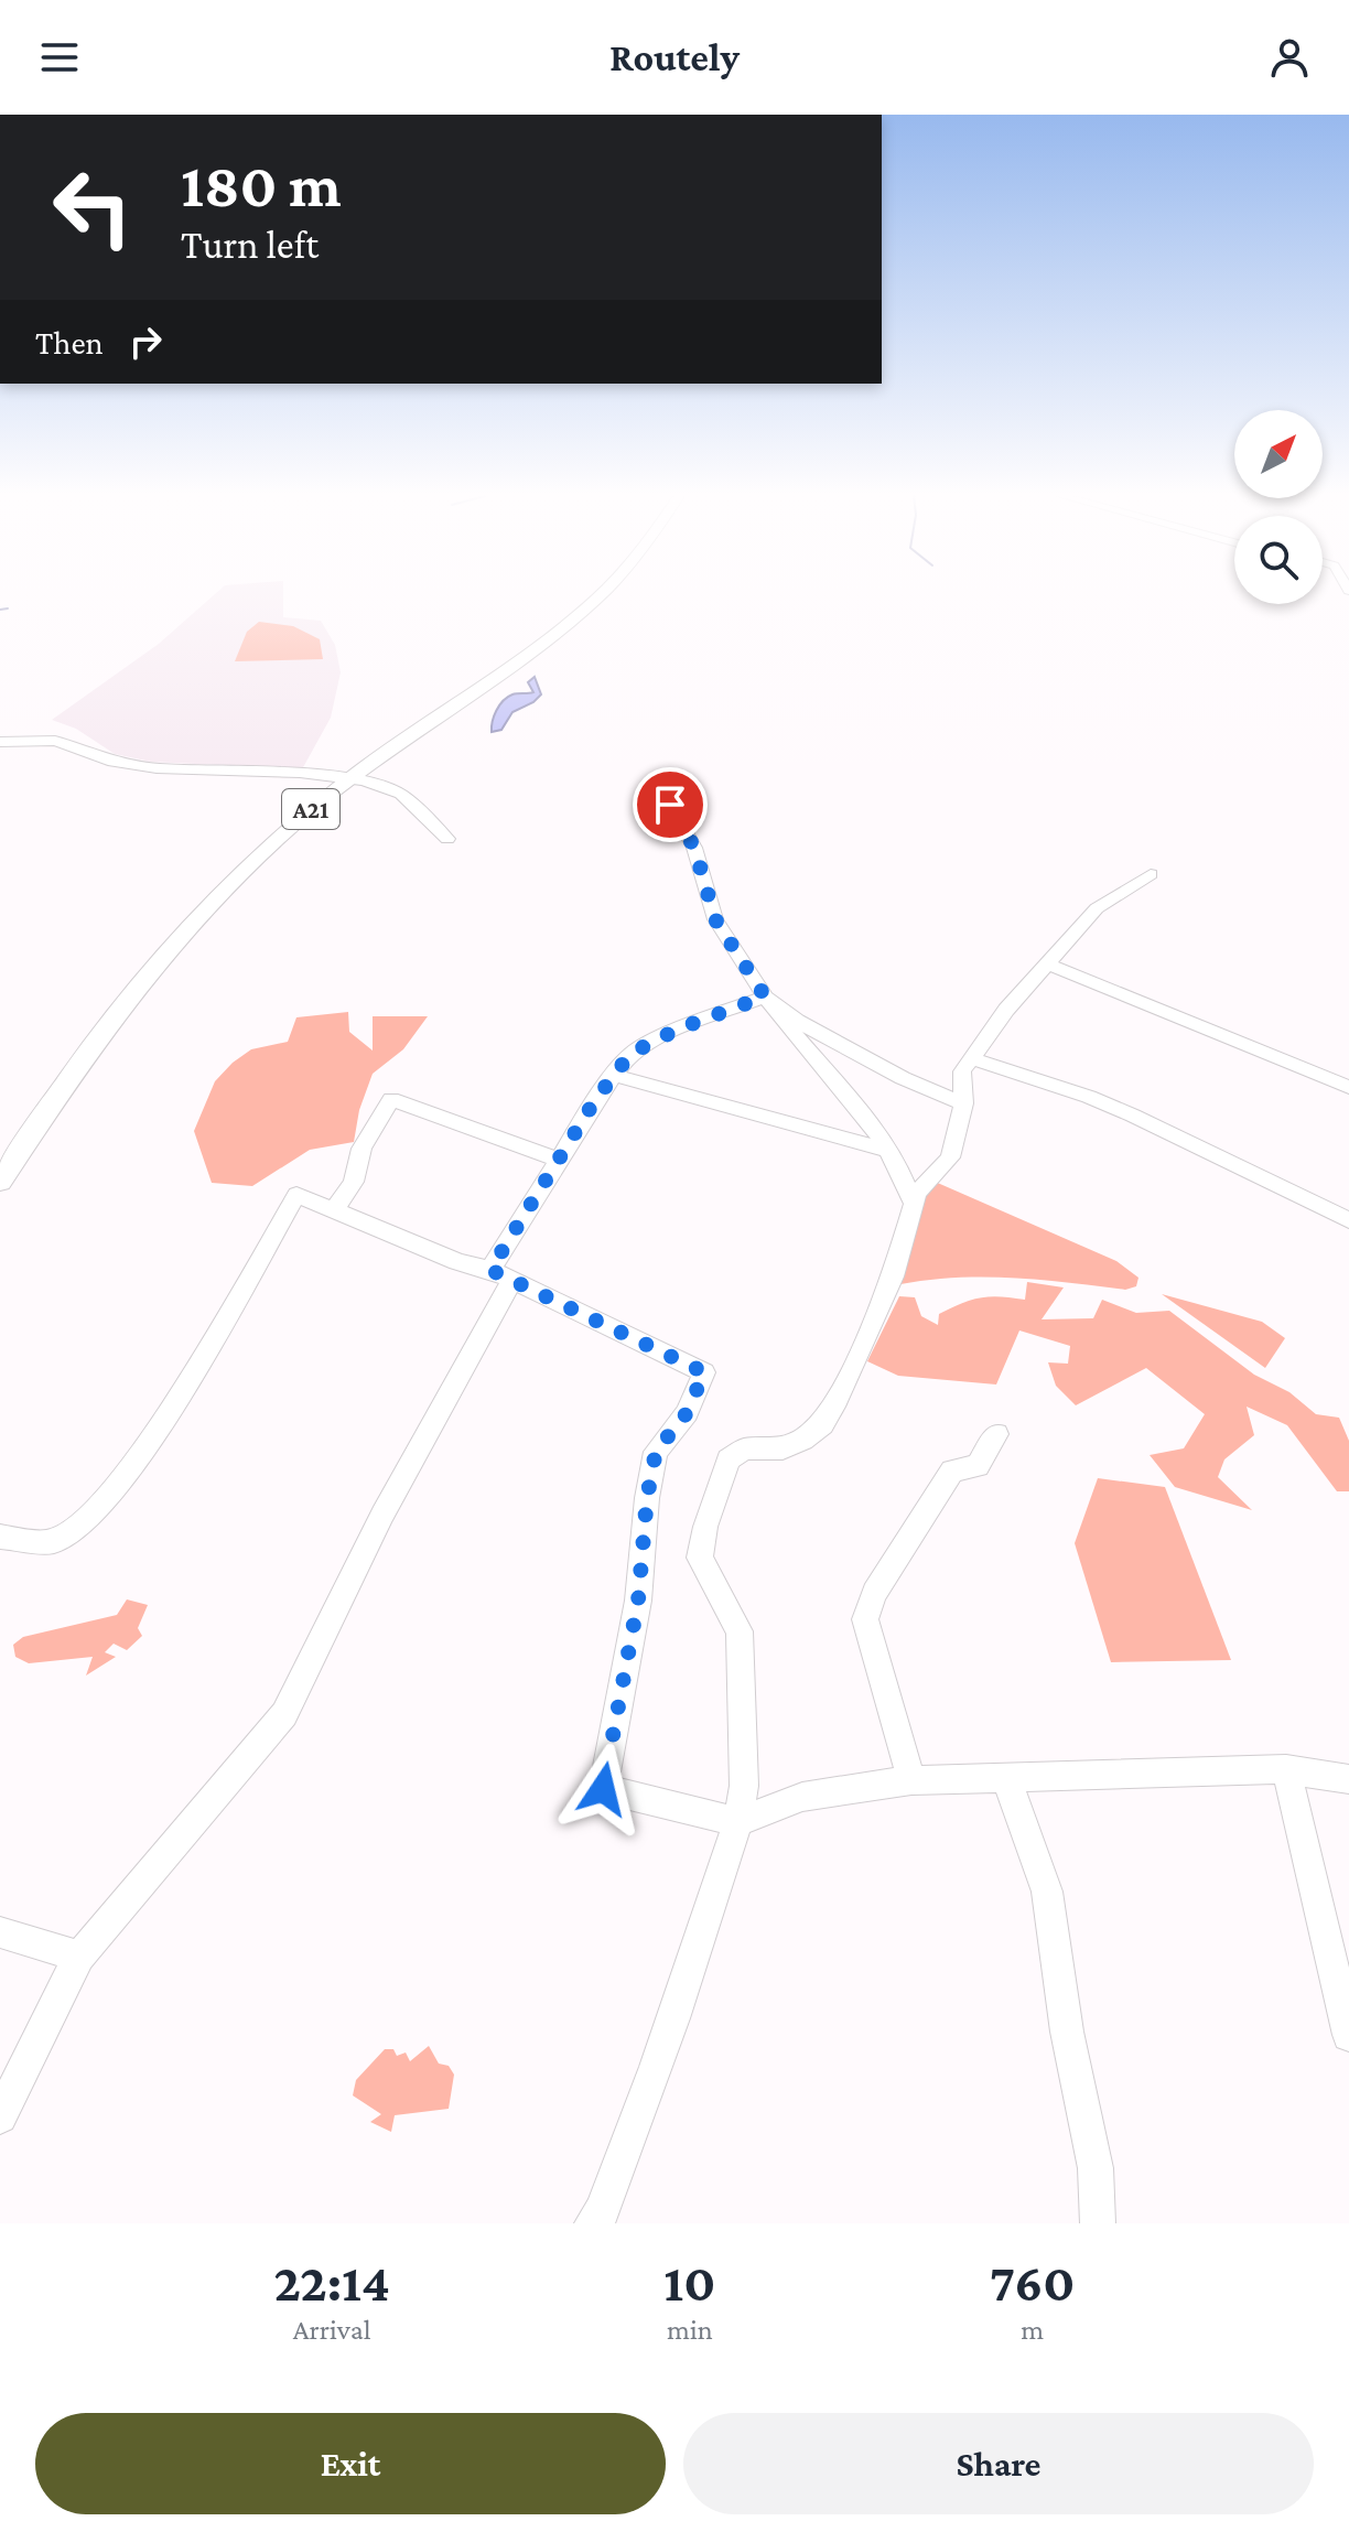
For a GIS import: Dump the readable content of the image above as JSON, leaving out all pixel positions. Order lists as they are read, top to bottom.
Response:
{
  "streets": {
    "main road": ["A21"]
  },
  "north": "top right",
  "page": {
    "header": "Routely",
    "turn": ["180 m", "Turn left"],
    "then": "Then",
    "eta": [
      "22:14",
      "Arrival",
      "10",
      "min",
      "760",
      "m"
    ],
    "buttons": ["Exit", "Share"]
  }
}
